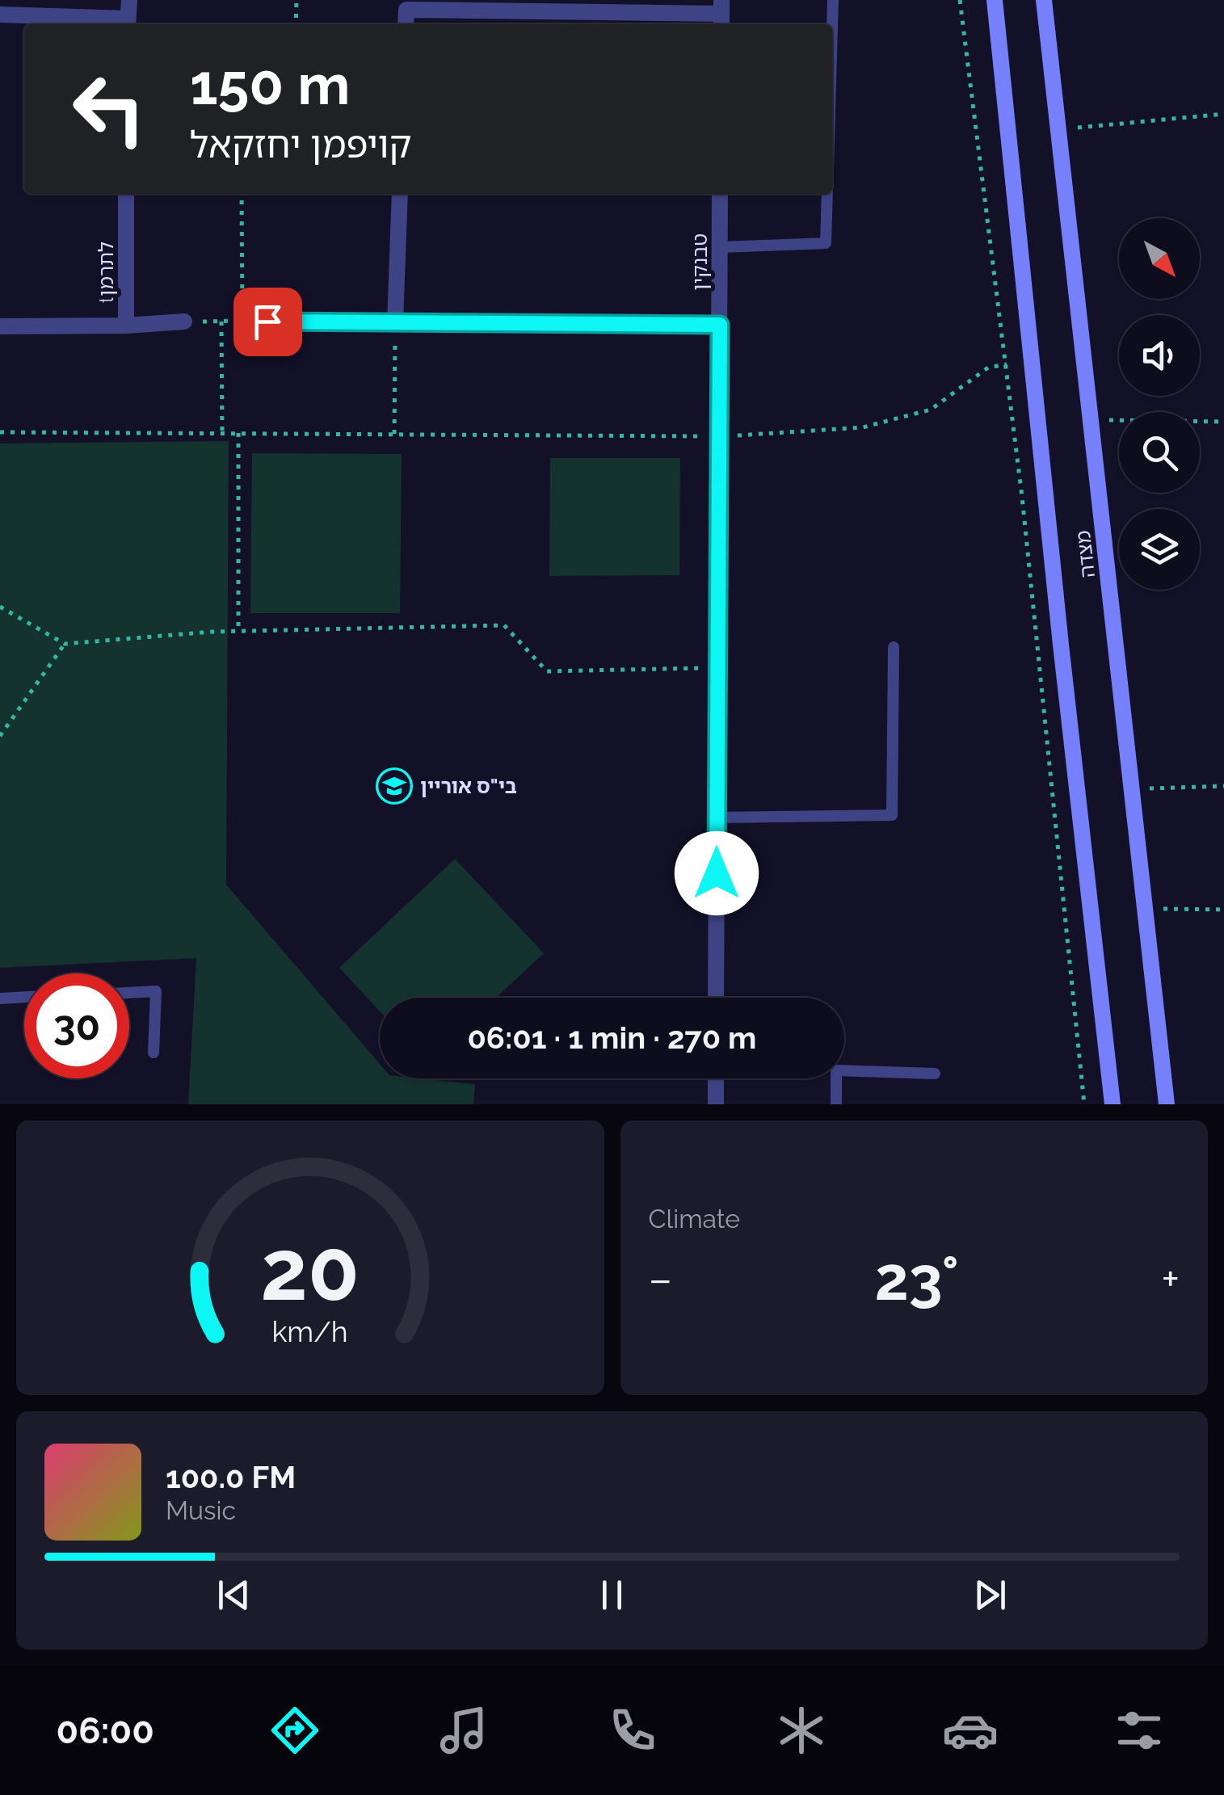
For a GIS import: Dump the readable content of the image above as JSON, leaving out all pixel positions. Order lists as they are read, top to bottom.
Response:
{
  "streets": {
    "main road": ["מצדה"],
    "street": ["טבנקין", "tלתרמן"]
  },
  "places": {
    "school or university": ["בי\"ס אוריין"]
  },
  "north": "bottom right",
  "page": {
    "turn": ["150 m", "קויפמן יחזקאל"],
    "limit": "30",
    "trip": "06:01 · 1 min · 270 m",
    "tile": "Climate",
    "heat": ["−", "23°", "+"],
    "song": ["100.0 FM", "Music"],
    "tabs": "06:00",
    "gauge": ["20", "km/h"]
  }
}
